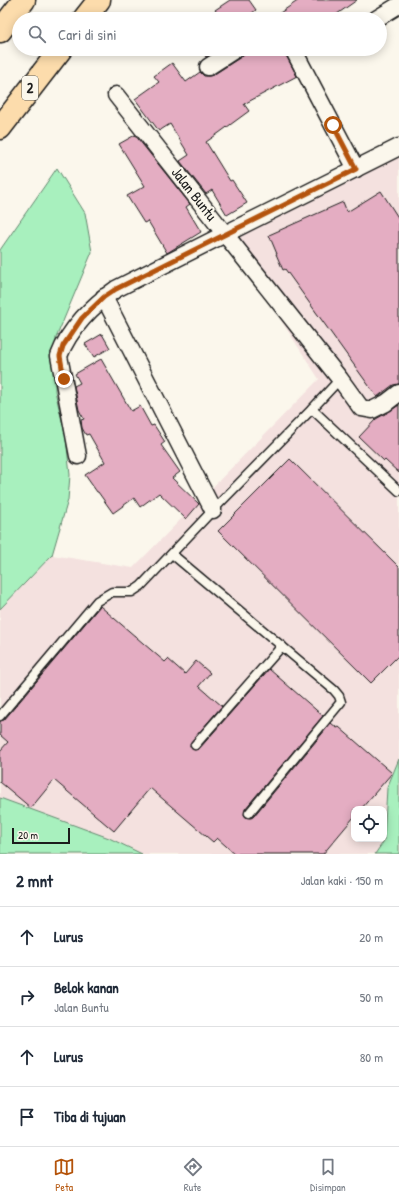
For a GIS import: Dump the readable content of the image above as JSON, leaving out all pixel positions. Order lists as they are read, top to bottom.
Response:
{
  "streets": {
    "highway": ["2"],
    "street": ["Jalan Buntu"]
  },
  "scale_bar": "20 m",
  "page": {
    "search": "Cari di sini",
    "scale": "20 m",
    "heading": ["2 mnt", "Jalan kaki · 150 m"],
    "list": [
      ["Lurus", "20 m"],
      ["Belok kanan", "Jalan Buntu", "50 m"],
      ["Lurus", "80 m"],
      "Tiba di tujuan"
    ],
    "nav": ["Peta", "Rute", "Disimpan"]
  }
}
